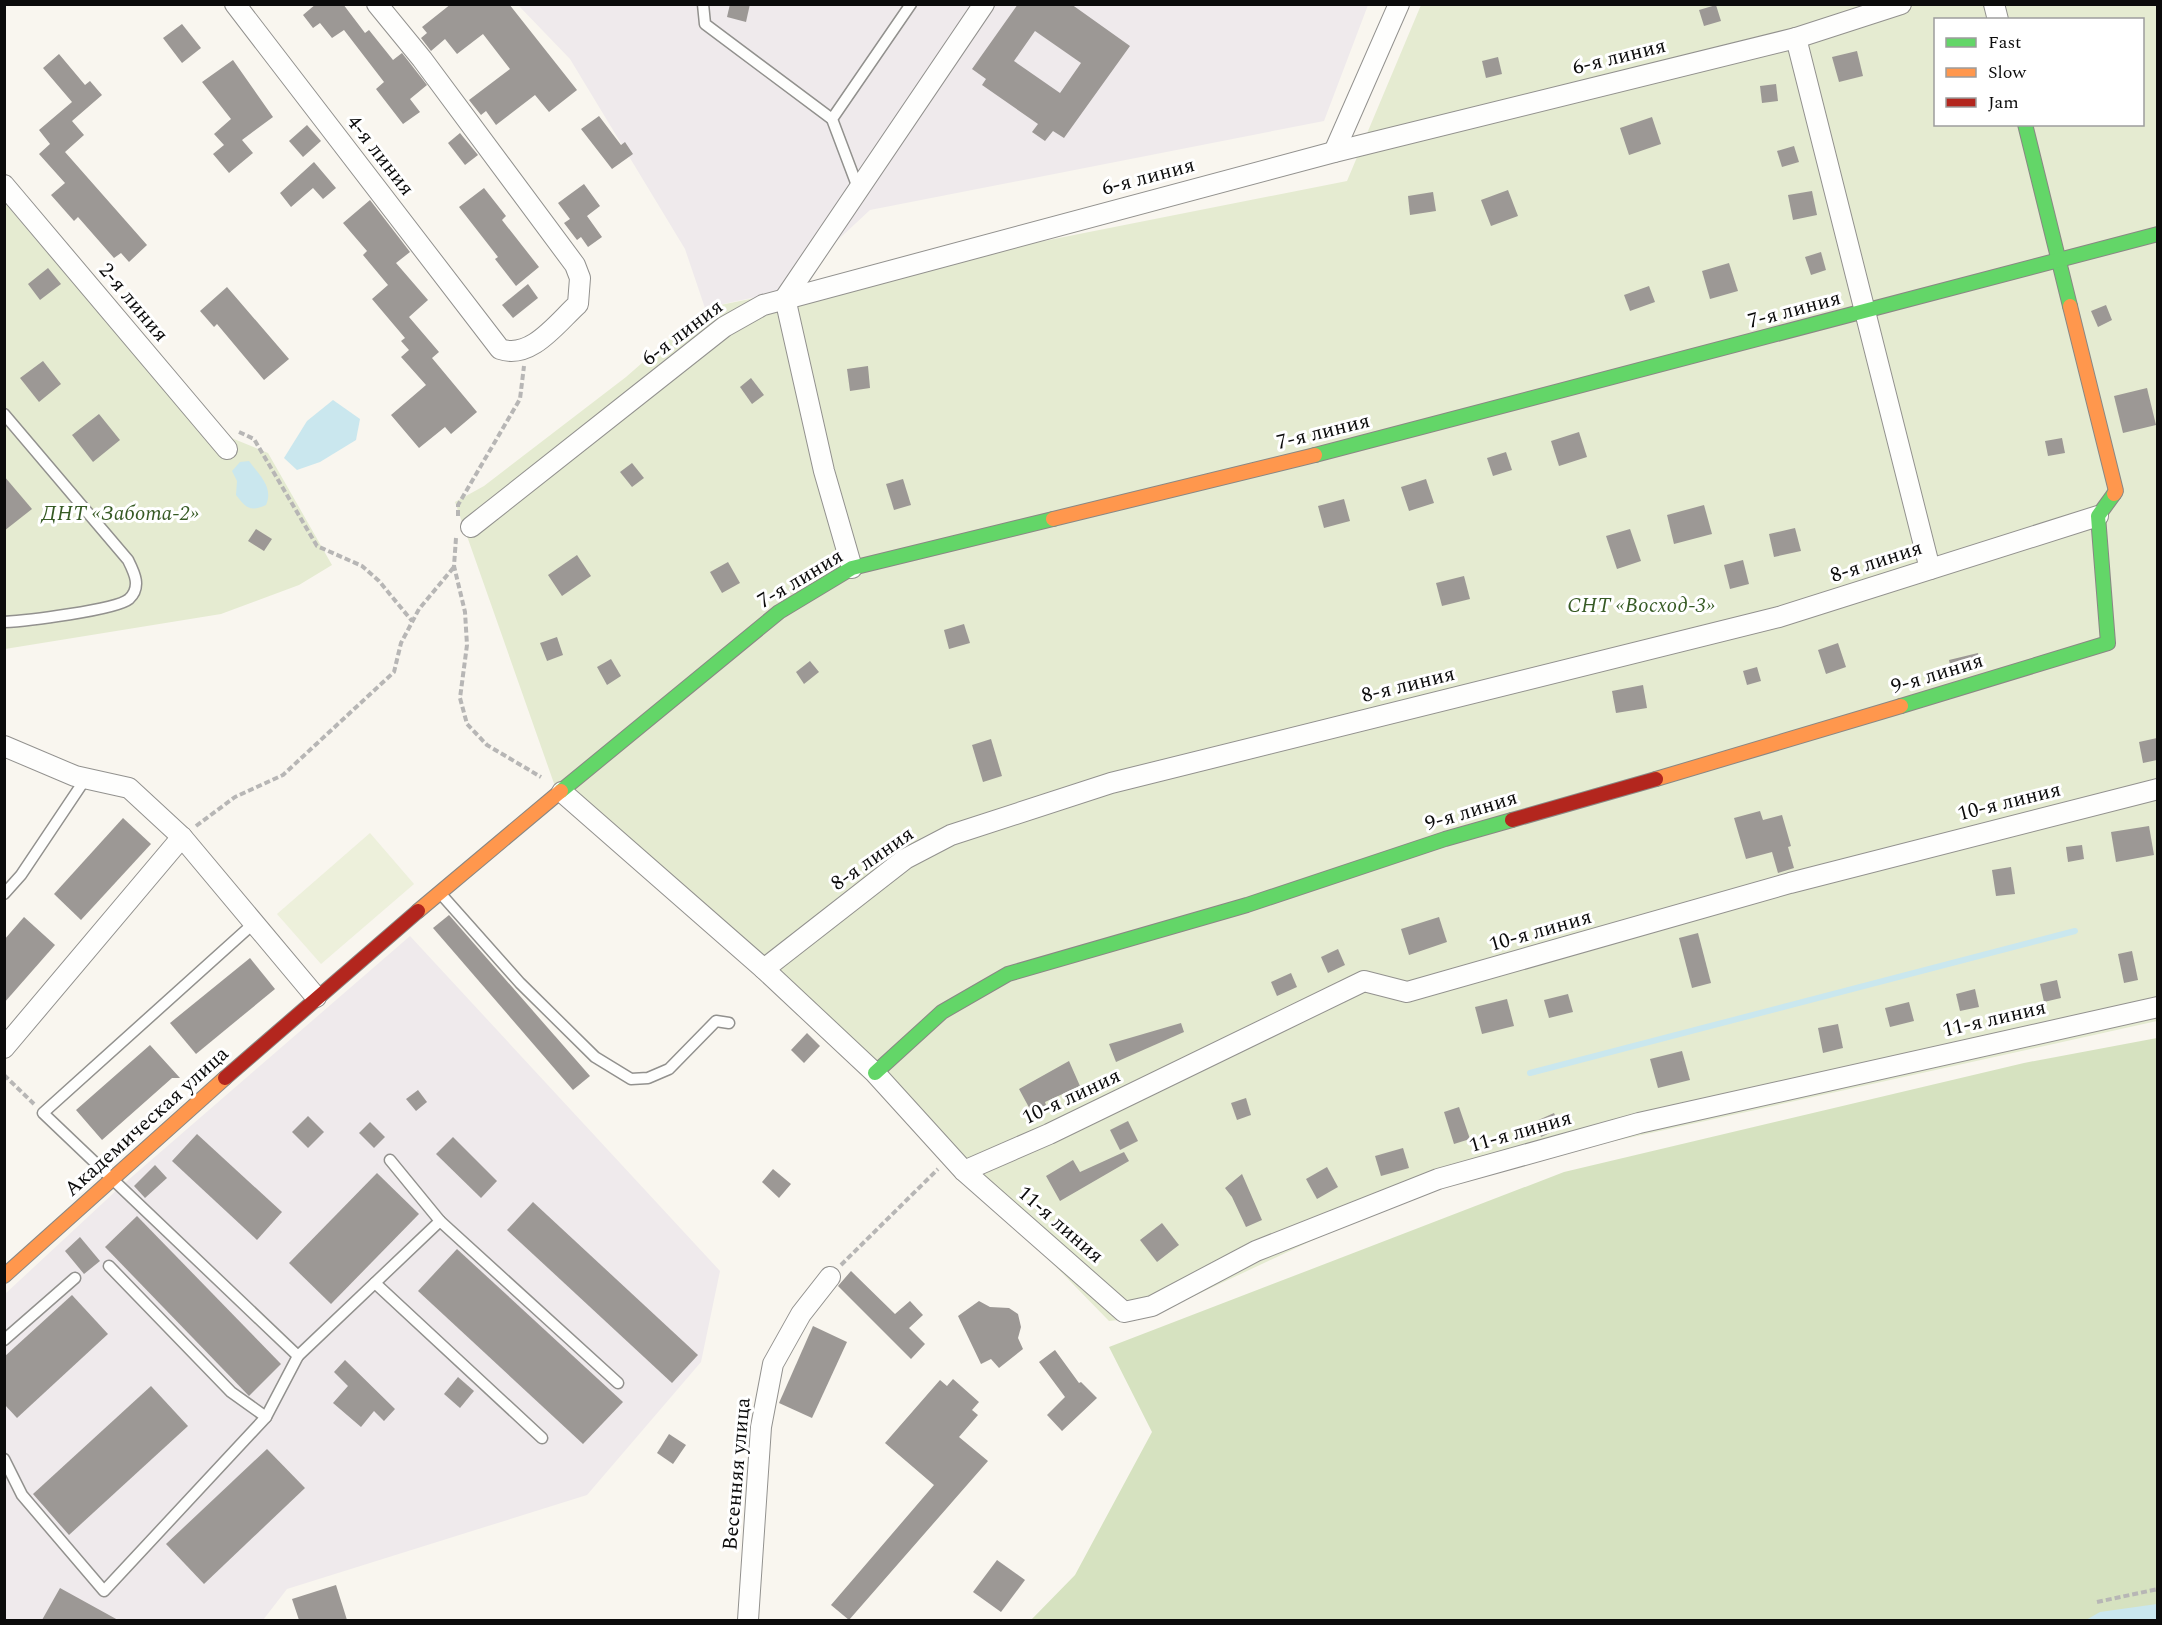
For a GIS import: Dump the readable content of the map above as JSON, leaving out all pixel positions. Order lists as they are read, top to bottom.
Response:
{
  "streets": {
    "street": [
      "6-я линия",
      "4-я линия",
      "2-я линия",
      "7-я линия",
      "8-я линия",
      "9-я линия",
      "10-я линия",
      "11-я линия",
      "Академическая улица",
      "Весенняя улица"
    ]
  },
  "crossings": [
    ["7-я линия", "Академическая улица"],
    ["8-я линия", "9-я линия"],
    ["10-я линия", "11-я линия"]
  ],
  "parks": ["ДНТ «Забота-2»", "СНТ «Восход-3»"],
  "legend": ["Fast", "Slow", "Jam"]
}
